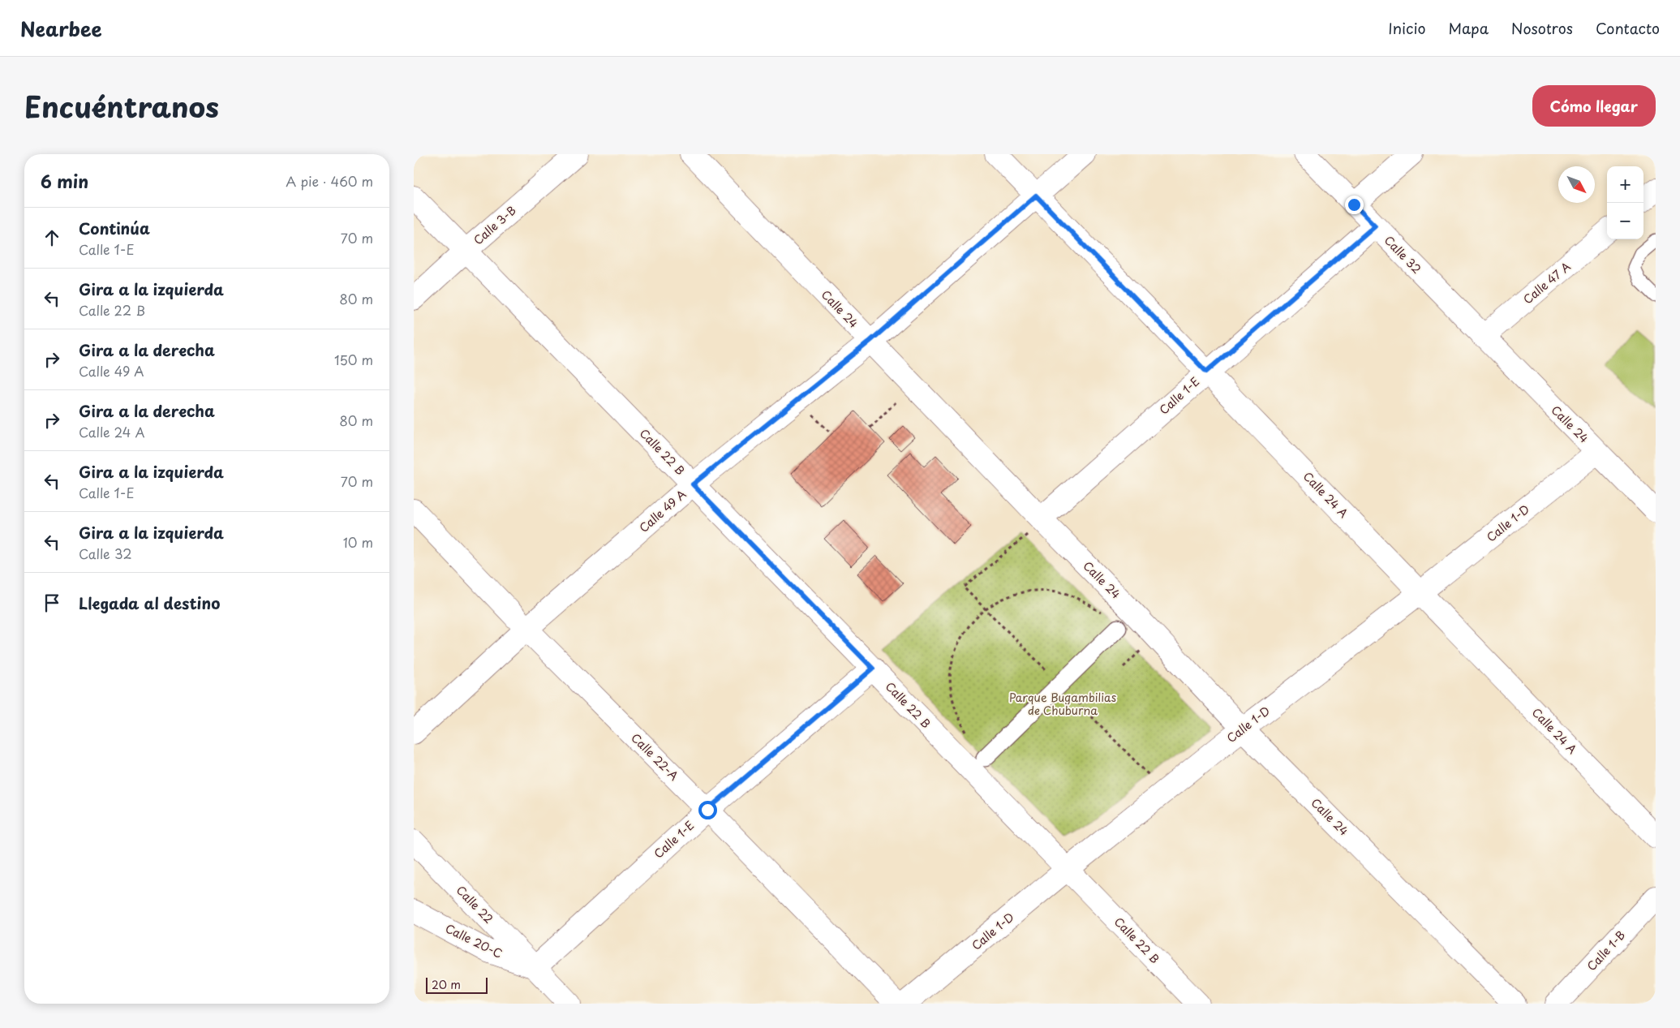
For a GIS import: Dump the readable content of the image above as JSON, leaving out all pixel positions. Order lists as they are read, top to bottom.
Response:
{
  "streets": {
    "street": [
      "Calle 3-B",
      "Calle 32",
      "Calle 47 A",
      "Calle 24",
      "Calle 1-E",
      "Calle 22 B",
      "Calle 24 A",
      "Calle 49 A",
      "Calle 1-D",
      "Calle 22-A",
      "Calle 22",
      "Calle 20-C",
      "Calle 1-B"
    ]
  },
  "crossings": [
    ["Calle 3-B", "Calle 22 B"],
    ["Calle 32", "Calle 47 A"],
    ["Calle 32", "Calle 24"],
    ["Calle 32", "Calle 1-E"],
    ["Calle 47 A", "Calle 24"],
    ["Calle 24", "Calle 1-E"],
    ["Calle 24", "Calle 49 A"],
    ["Calle 24", "Calle 1-D"],
    ["Calle 1-E", "Calle 22 B"],
    ["Calle 1-E", "Calle 24 A"],
    ["Calle 1-E", "Calle 22-A"],
    ["Calle 1-E", "Calle 22"],
    ["Calle 1-E", "Calle 20-C"],
    ["Calle 22 B", "Calle 49 A"],
    ["Calle 22 B", "Calle 1-D"],
    ["Calle 24 A", "Calle 49 A"],
    ["Calle 24 A", "Calle 1-D"],
    ["Calle 49 A", "Calle 22-A"],
    ["Calle 22", "Calle 20-C"]
  ],
  "parks": ["Parque Bugambilias de Chuburna"],
  "scale_bar": "20 m",
  "north": "bottom right",
  "page": {
    "header": "Nearbee",
    "nav": [
      "Inicio",
      "Mapa",
      "Nosotros",
      "Contacto"
    ],
    "title": "Encuéntranos",
    "buttons": "Cómo llegar",
    "heading": ["6 min", "A pie · 460 m"],
    "map_buttons": ["+", "−"],
    "list": [
      ["Continúa", "Calle 1-E", "70 m"],
      ["Gira a la izquierda", "Calle 22 B", "80 m"],
      ["Gira a la derecha", "Calle 49 A", "150 m"],
      ["Gira a la derecha", "Calle 24 A", "80 m"],
      ["Gira a la izquierda", "Calle 1-E", "70 m"],
      ["Gira a la izquierda", "Calle 32", "10 m"],
      "Llegada al destino"
    ],
    "scale": "20 m"
  }
}
